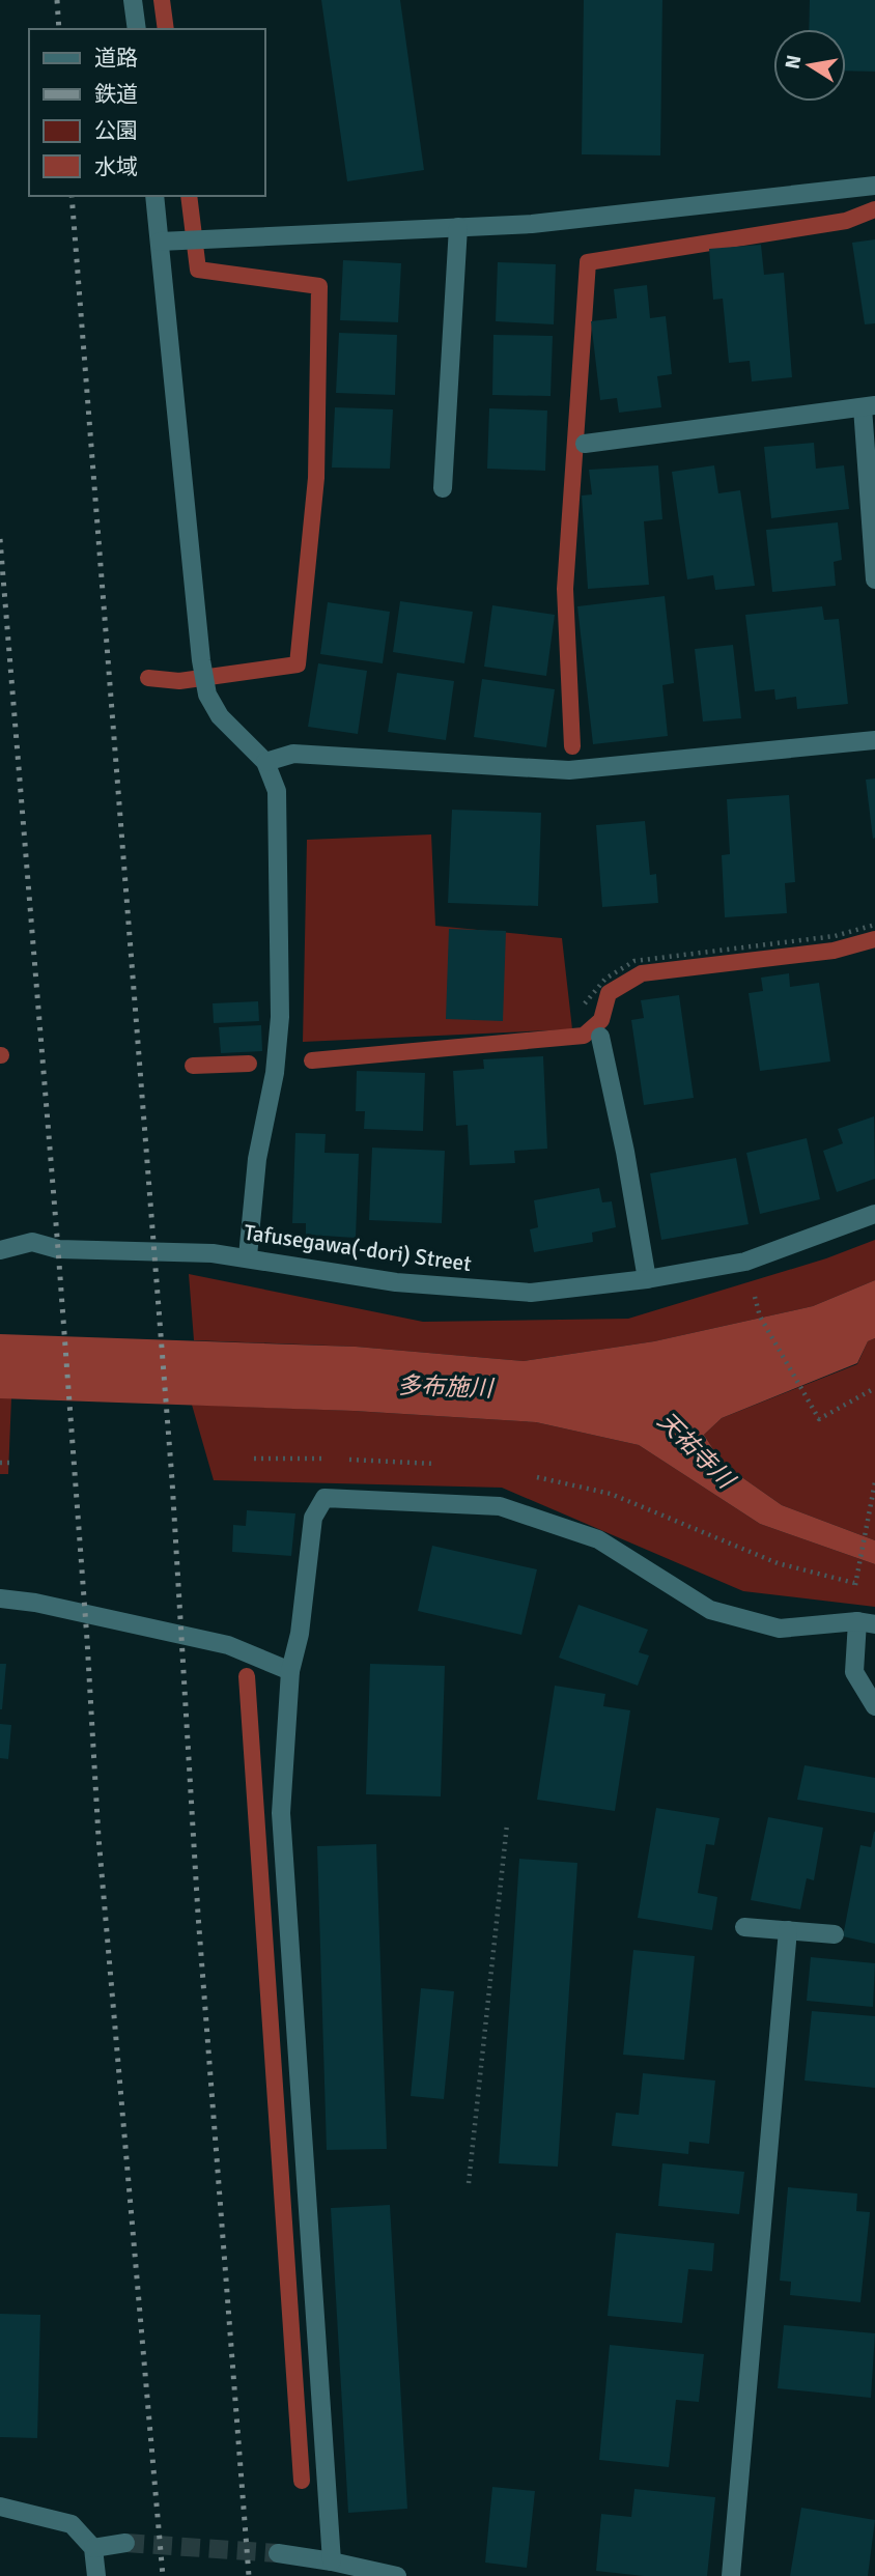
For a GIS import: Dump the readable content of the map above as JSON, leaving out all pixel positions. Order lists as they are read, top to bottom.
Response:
{
  "streets": {
    "street": ["Tafusegawa(-dori) Street"]
  },
  "water": ["多布施川", "天祐寺川"],
  "legend": [
    "道路",
    "鉄道",
    "公園",
    "水域"
  ],
  "north": "left"
}
